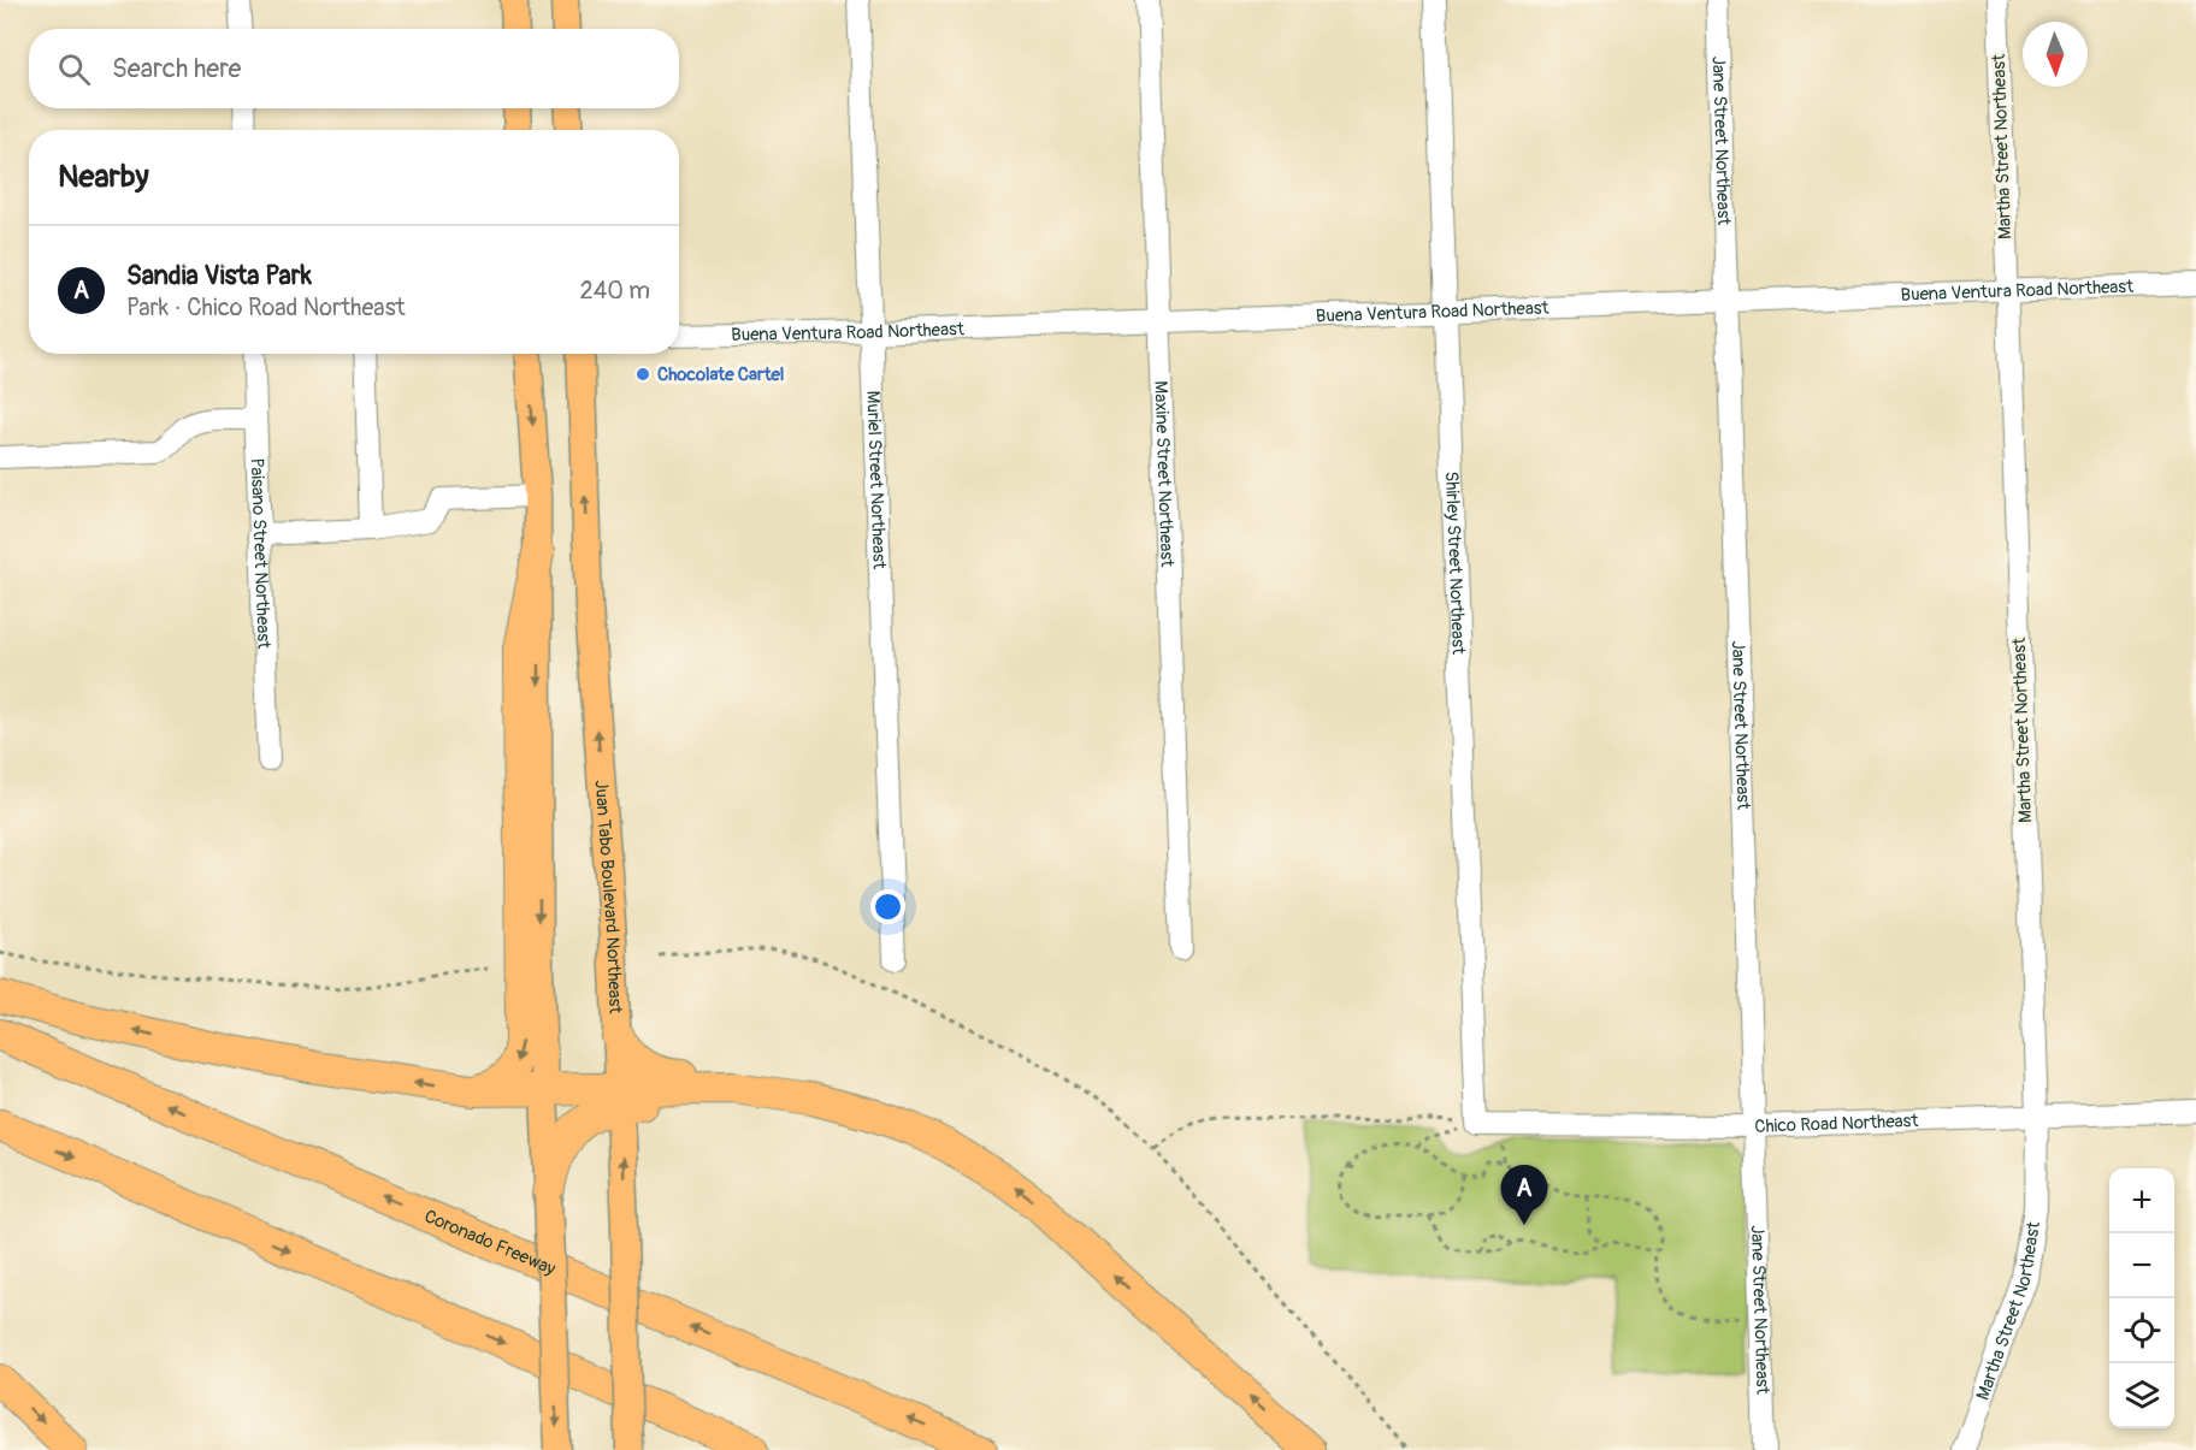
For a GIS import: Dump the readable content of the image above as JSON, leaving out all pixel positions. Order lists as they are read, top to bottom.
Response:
{
  "streets": {
    "highway": ["Coronado Freeway"],
    "main road": ["Juan Tabo Boulevard Northeast"],
    "street": [
      "Jane Street Northeast",
      "Martha Street Northeast",
      "Buena Ventura Road Northeast",
      "Maxine Street Northeast",
      "Muriel Street Northeast",
      "Paisano Street Northeast",
      "Shirley Street Northeast",
      "Chico Road Northeast"
    ]
  },
  "crossings": [
    ["Jane Street Northeast", "Buena Ventura Road Northeast"],
    ["Jane Street Northeast", "Chico Road Northeast"],
    ["Martha Street Northeast", "Buena Ventura Road Northeast"],
    ["Martha Street Northeast", "Chico Road Northeast"],
    ["Buena Ventura Road Northeast", "Maxine Street Northeast"],
    ["Buena Ventura Road Northeast", "Muriel Street Northeast"],
    ["Buena Ventura Road Northeast", "Shirley Street Northeast"],
    ["Shirley Street Northeast", "Chico Road Northeast"]
  ],
  "places": ["Chocolate Cartel"],
  "north": "bottom",
  "page": {
    "search": "Search here",
    "heading": "Nearby",
    "list": [
      {
        "mark": "A",
        "name": "Sandia Vista Park",
        "note": "Park · Chico Road Northeast",
        "value": "240 m"
      }
    ],
    "pins": "A",
    "map_buttons": ["+", "−"]
  }
}
